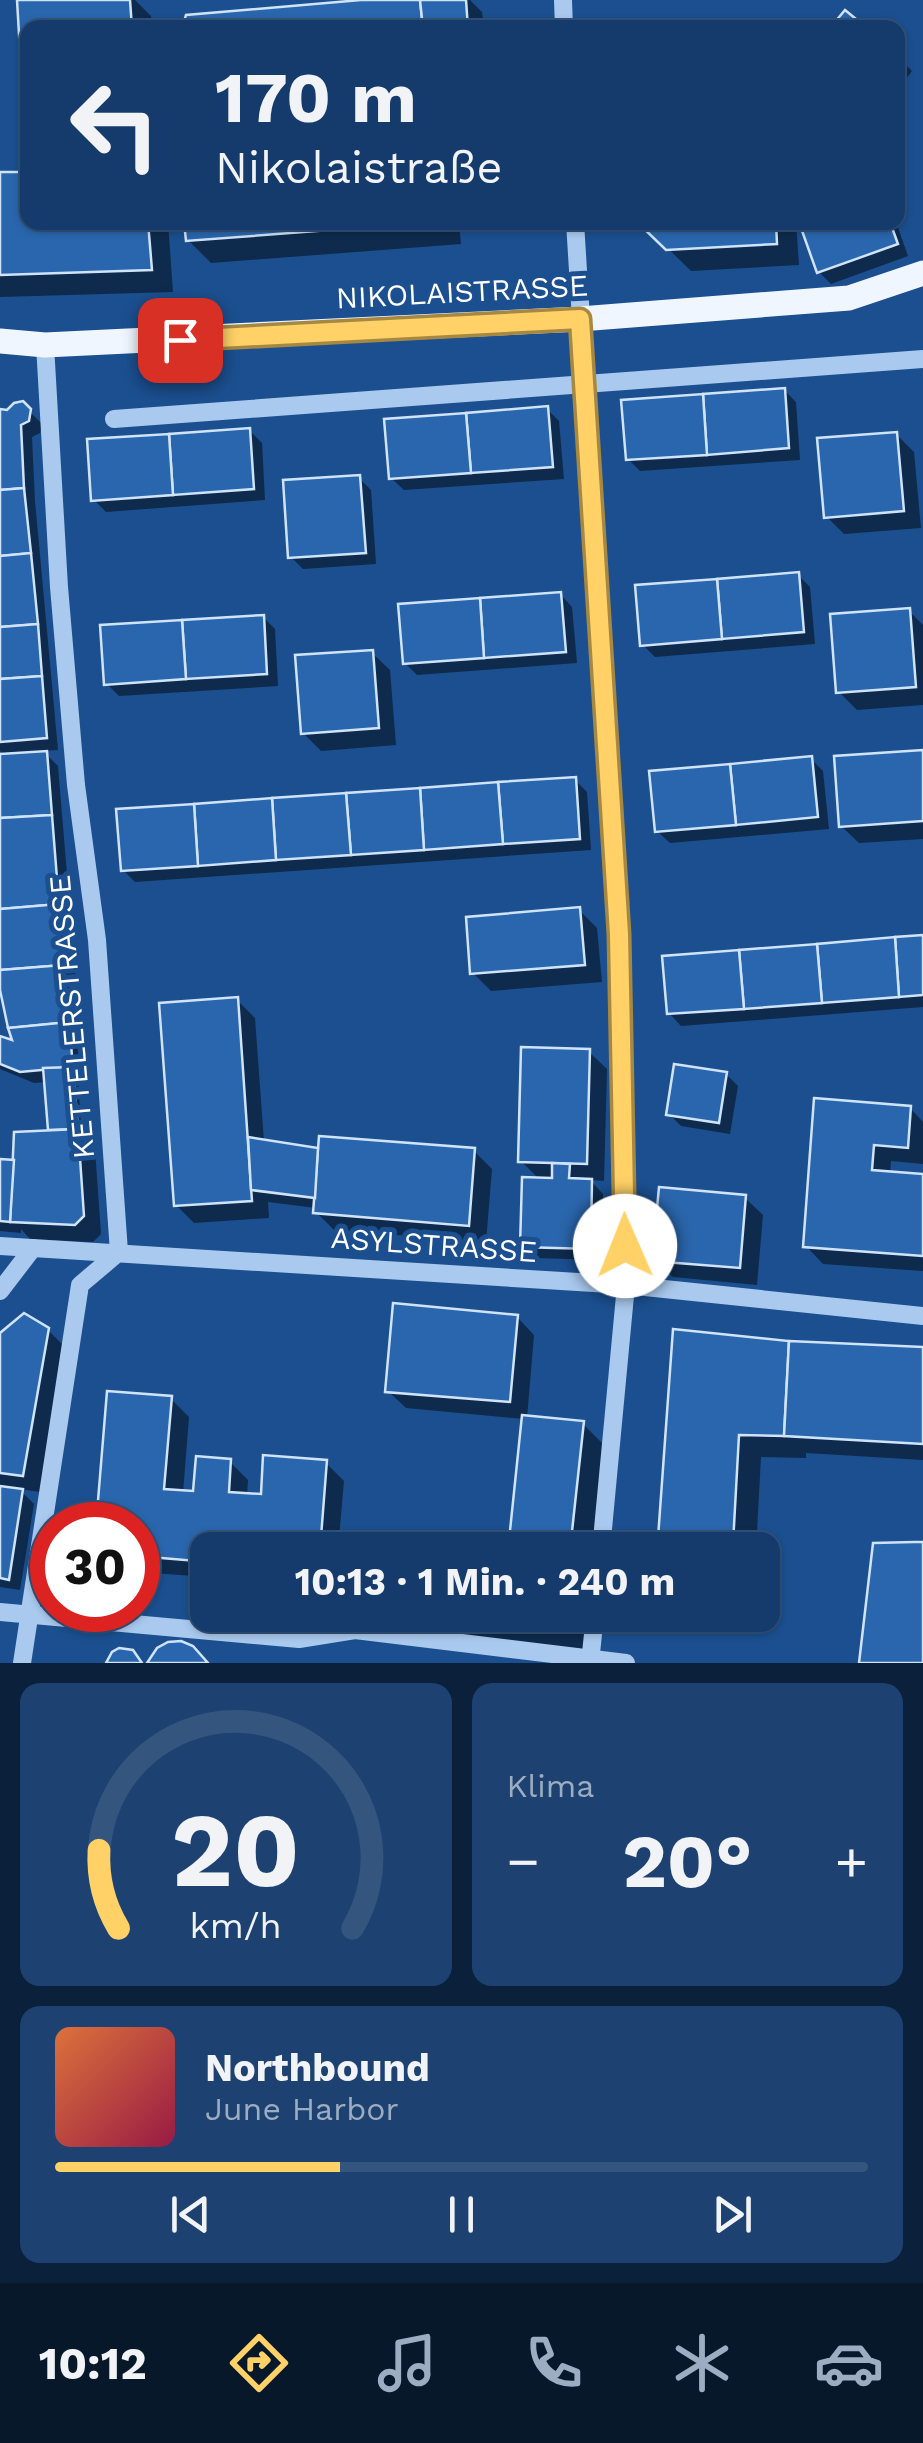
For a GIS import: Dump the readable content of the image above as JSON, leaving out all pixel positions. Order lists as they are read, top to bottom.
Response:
{
  "streets": {
    "main road": ["NIKOLAISTRASSE"],
    "street": ["KETTELERSTRASSE", "ASYLSTRASSE"]
  },
  "crossings": [
    ["NIKOLAISTRASSE", "KETTELERSTRASSE"],
    ["KETTELERSTRASSE", "ASYLSTRASSE"]
  ],
  "page": {
    "turn": ["170 m", "Nikolaistraße"],
    "limit": "30",
    "trip": "10:13 · 1 Min. · 240 m",
    "tile": "Klima",
    "heat": ["−", "20°", "+"],
    "song": ["Northbound", "June Harbor"],
    "tabs": "10:12",
    "gauge": ["20", "km/h"]
  }
}
